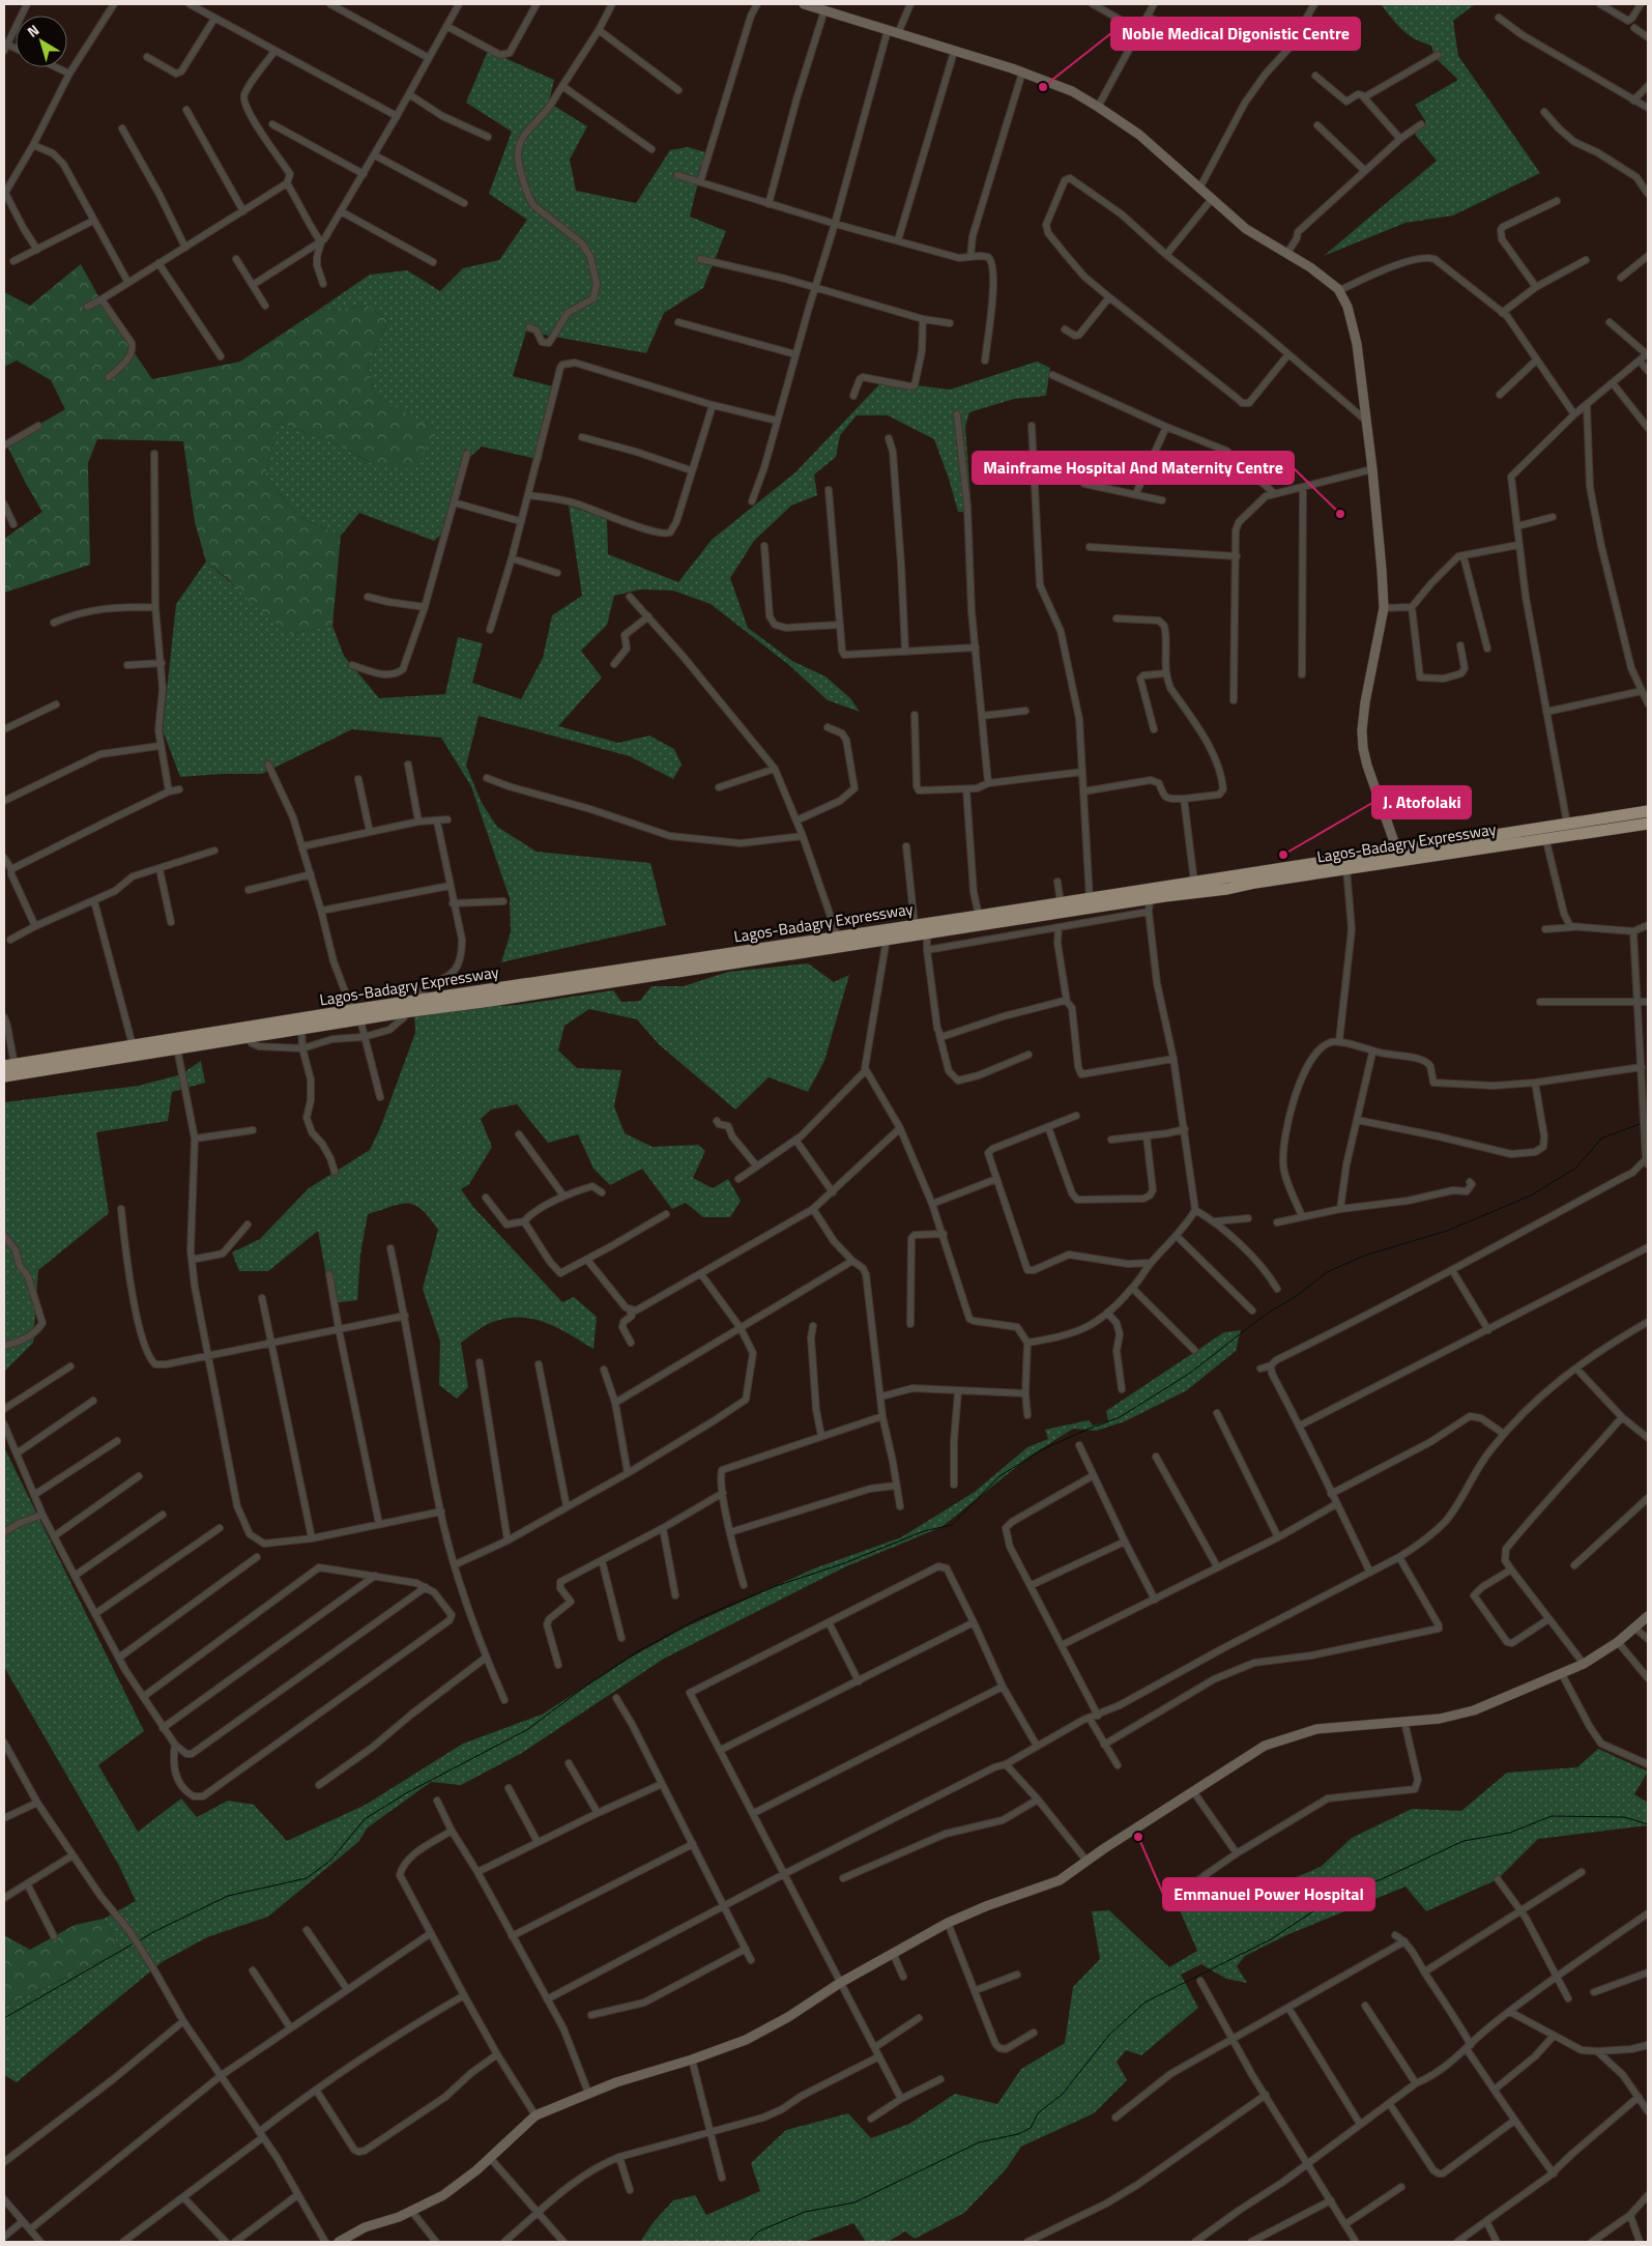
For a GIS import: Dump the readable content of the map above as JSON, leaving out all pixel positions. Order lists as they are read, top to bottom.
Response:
{
  "streets": {
    "highway": ["Lagos-Badagry Expressway"]
  },
  "places": [
    "Noble Medical Digonistic Centre",
    "Mainframe Hospital And Maternity Centre",
    "J. Atofolaki",
    "Emmanuel Power Hospital"
  ],
  "north": "top left"
}
